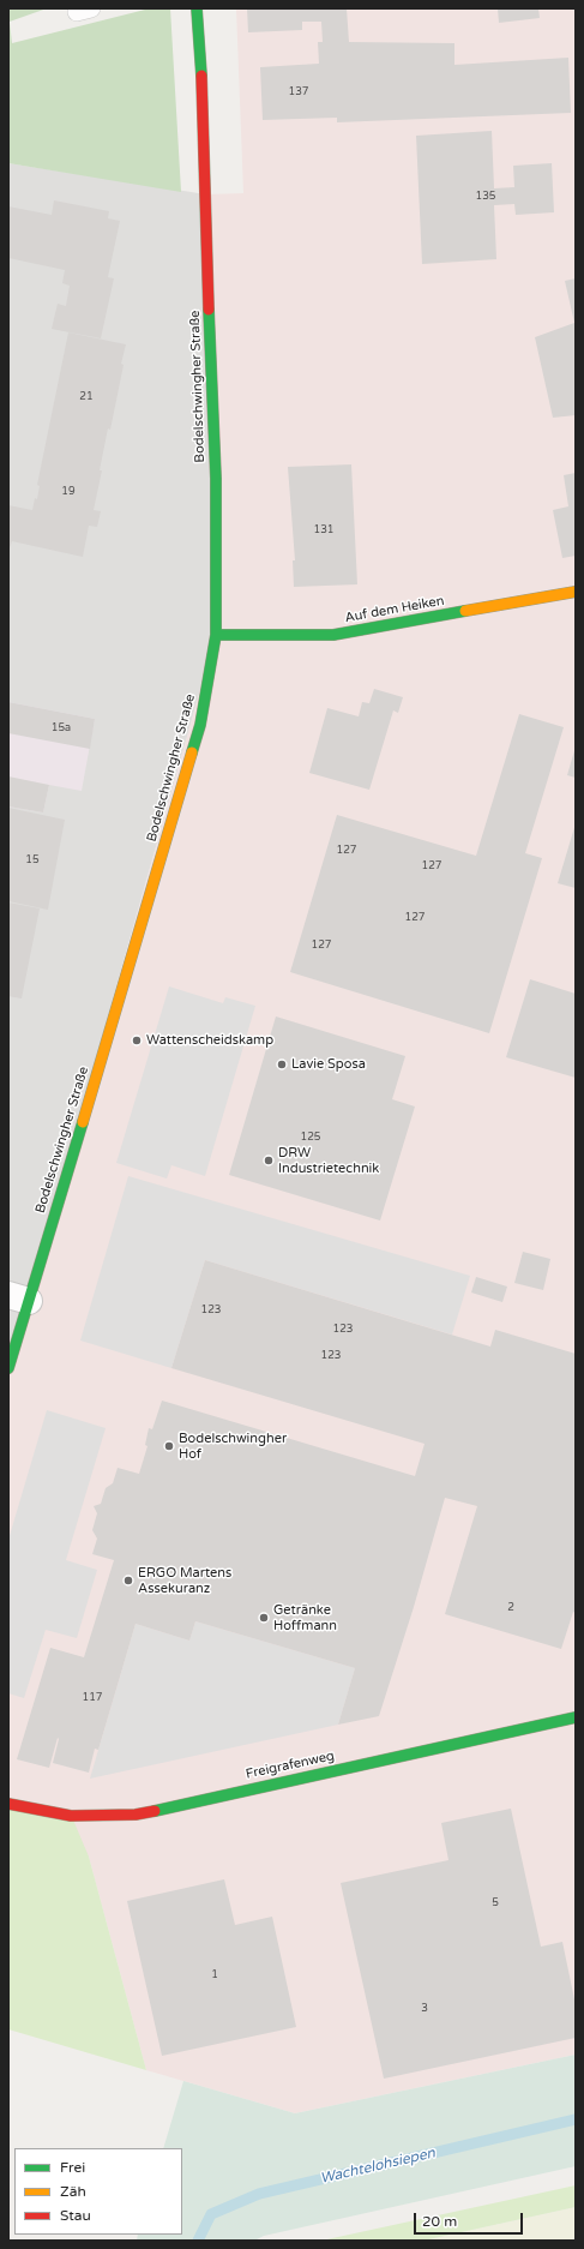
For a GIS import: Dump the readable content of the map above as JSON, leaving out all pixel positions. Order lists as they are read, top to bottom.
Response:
{
  "streets": {
    "street": ["Bodelschwingher Straße", "Auf dem Heiken", "Freigrafenweg"]
  },
  "crossings": [
    ["Bodelschwingher Straße", "Auf dem Heiken"]
  ],
  "water": ["Wachtelohsiepen"],
  "places": [
    "Wattenscheidskamp",
    "Lavie Sposa",
    "DRW Industrietechnik",
    "Bodelschwingher Hof",
    "ERGO Martens Assekuranz",
    "Getränke Hoffmann"
  ],
  "house_numbers": [
    "137",
    "135",
    "21",
    "19",
    "131",
    "15a",
    "127",
    "15",
    "127",
    "127",
    "127",
    "125",
    "123",
    "123",
    "123",
    "2",
    "117",
    "5",
    "1",
    "3"
  ],
  "legend": ["Frei", "Zäh", "Stau"],
  "scale_bar": "20 m"
}
